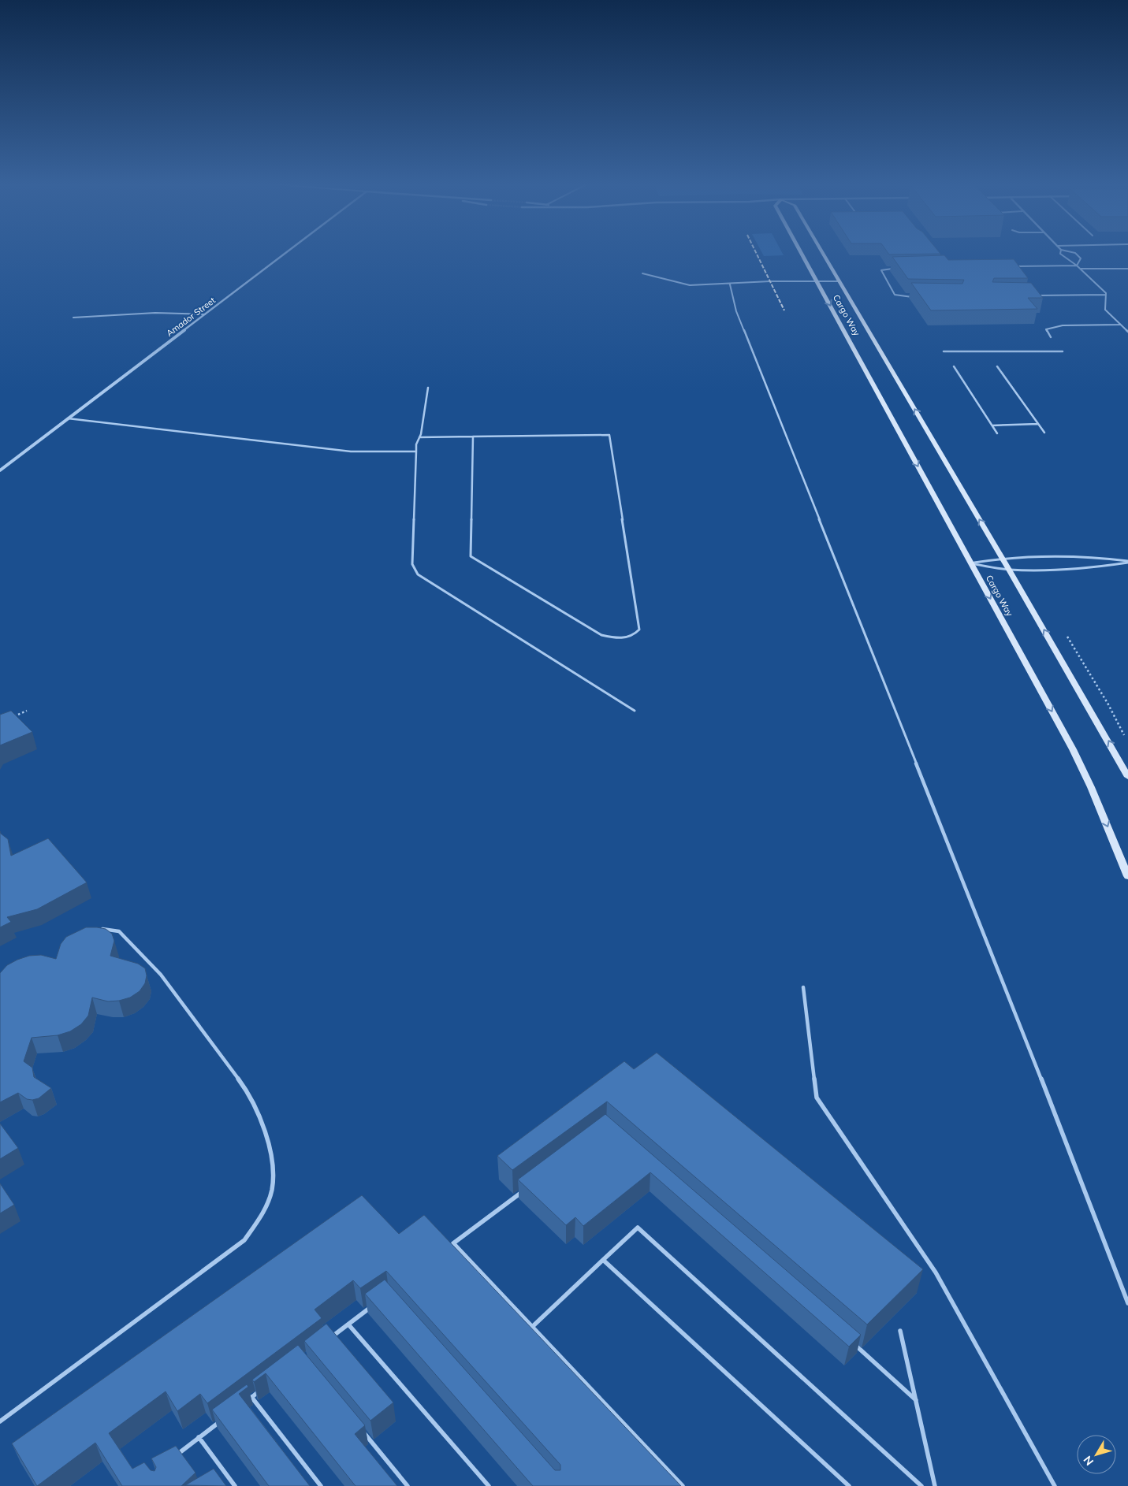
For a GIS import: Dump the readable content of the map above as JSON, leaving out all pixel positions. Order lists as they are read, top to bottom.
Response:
{
  "streets": {
    "main road": ["Cargo Way"],
    "street": ["Amador Street"]
  },
  "north": "bottom left"
}
